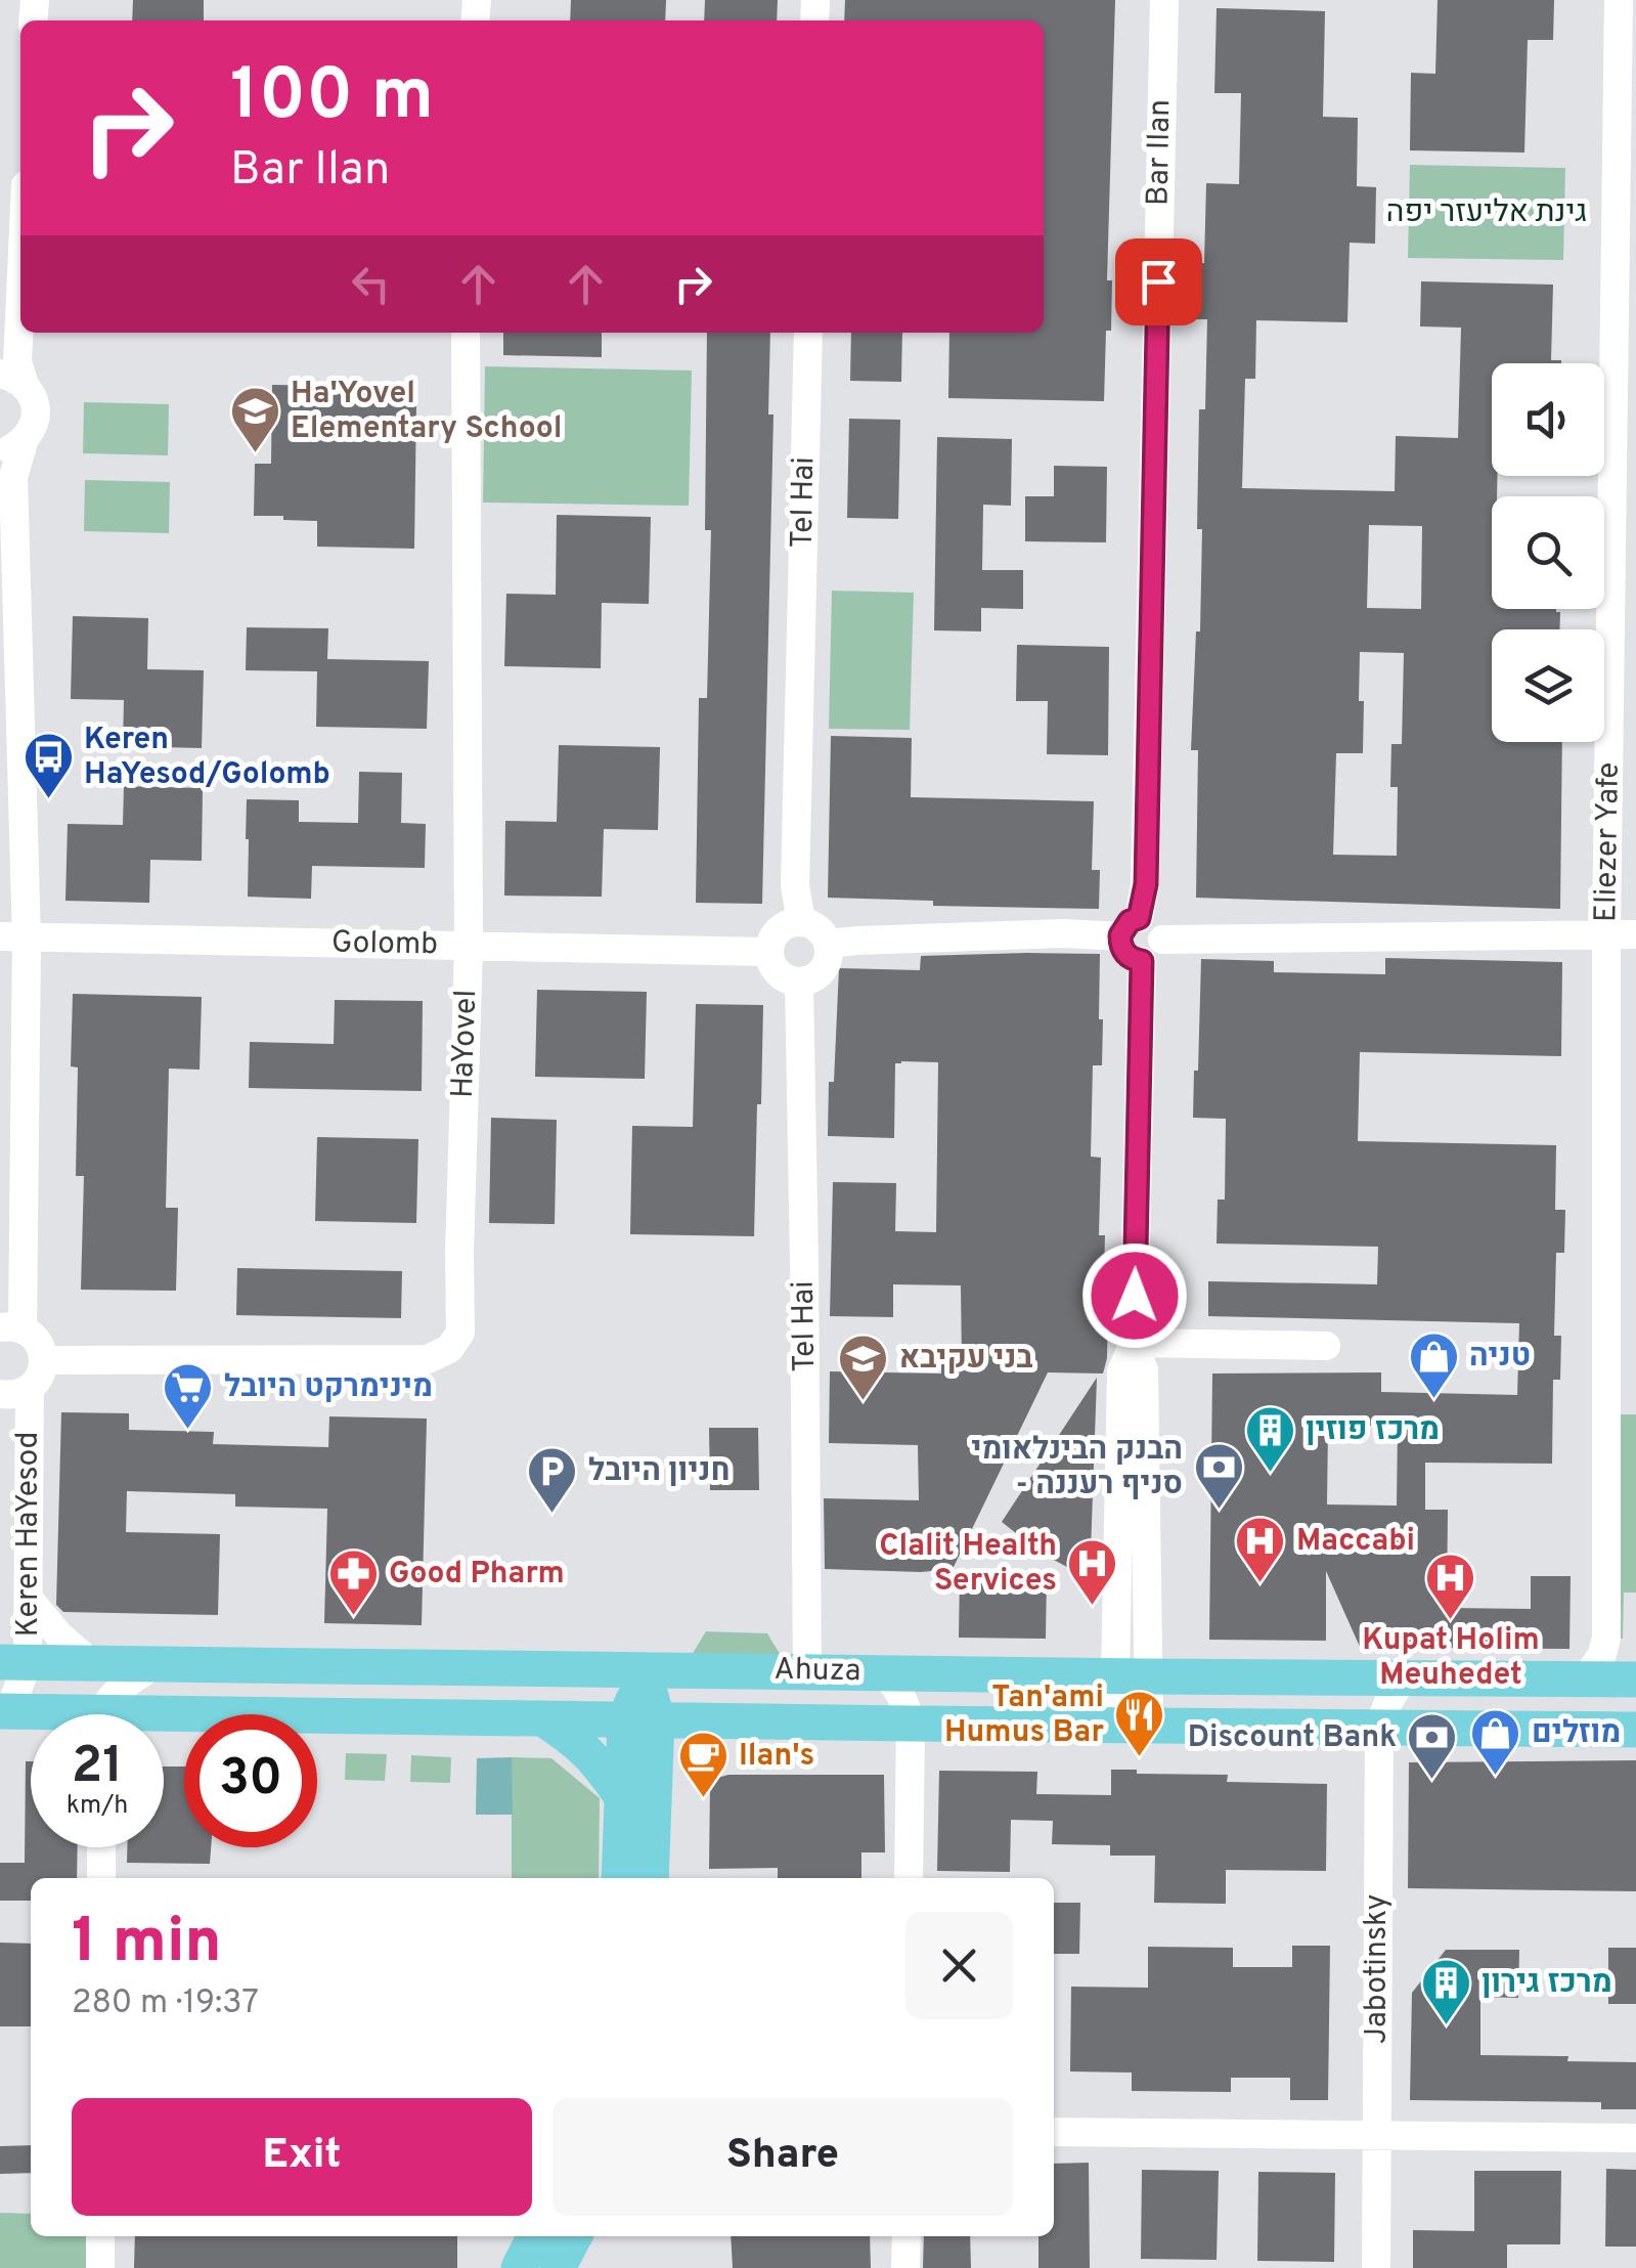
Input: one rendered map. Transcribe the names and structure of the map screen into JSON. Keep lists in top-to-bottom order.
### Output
{
  "streets": {
    "main road": ["Ahuza"],
    "street": [
      "Bar Ilan",
      "Tel Hai",
      "Eliezer Yafe",
      "Golomb",
      "HaYovel",
      "Keren HaYesod",
      "Jabotinsky"
    ]
  },
  "crossings": [
    ["Tel Hai", "Golomb"],
    ["Tel Hai", "Ahuza"],
    ["Eliezer Yafe", "Ahuza"],
    ["Golomb", "HaYovel"],
    ["Keren HaYesod", "Ahuza"],
    ["Ahuza", "Jabotinsky"]
  ],
  "parks": ["גינת אליעזר יפה"],
  "places": {
    "school or university": ["Ha'Yovel Elementary School", "בני עקיבא"],
    "bus stop": ["Keren HaYesod/Golomb"],
    "shop": ["טניה", "מוזלים"],
    "supermarket": ["מינימרקט היובל"],
    "building": ["מרכז פוזין", "מרכז גירון"],
    "bank": ["הבנק הבינלאומי - סניף רעננה", "Discount Bank"],
    "parking": ["חניון היובל"],
    "hospital": ["Maccabi", "Clalit Health Services", "Kupat Holim Meuhedet"],
    "pharmacy": ["Good Pharm"],
    "restaurant": ["Tan'ami Humus Bar"],
    "cafe": ["Ilan's"]
  },
  "page": {
    "turn": ["100 m", "Bar Ilan"],
    "speed": "21 km/h",
    "limit": "30",
    "heading": ["1 min", "280 m · 19:37"],
    "buttons": ["Exit", "Share"]
  }
}
